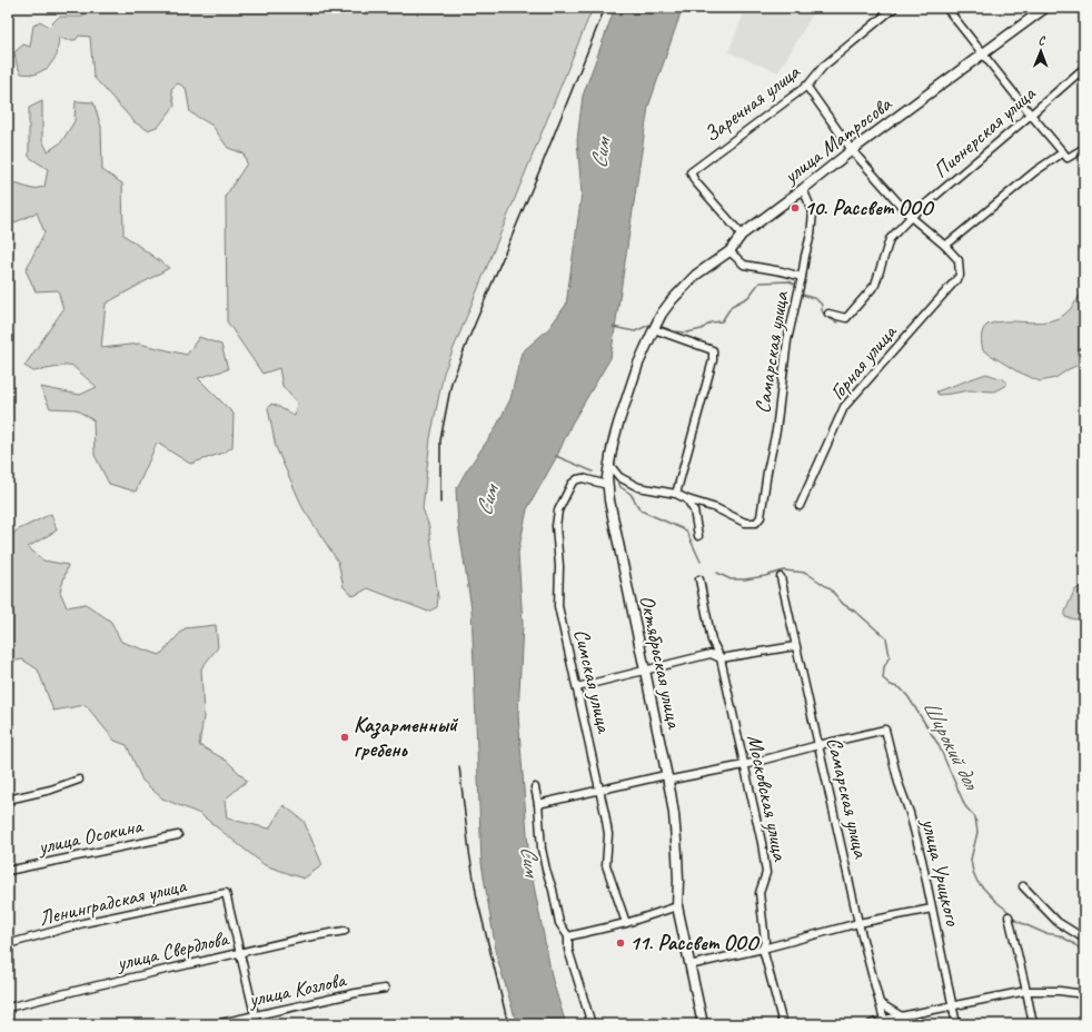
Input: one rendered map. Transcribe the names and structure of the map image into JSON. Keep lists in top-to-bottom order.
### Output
{
  "streets": {
    "main road": ["улица Матросова", "Октябрьская улица"],
    "street": [
      "Заречная улица",
      "Пионерская улица",
      "Самарская улица",
      "Горная улица",
      "Симская улица",
      "Московская улица",
      "улица Осокина",
      "улица Урицкого",
      "Ленинградская улица",
      "улица Свердлова",
      "улица Козлова"
    ]
  },
  "crossings": [
    ["Заречная улица", "улица Матросова"],
    ["улица Матросова", "Самарская улица"],
    ["улица Матросова", "Октябрьская улица"],
    ["Самарская улица", "улица Урицкого"],
    ["Октябрьская улица", "Симская улица"],
    ["Ленинградская улица", "улица Свердлова"]
  ],
  "water": ["Сим", "Широкий дол"],
  "places": ["10. Рассвет ООО", "Казарменный гребень", "11. Рассвет ООО"],
  "north": "top"
}
